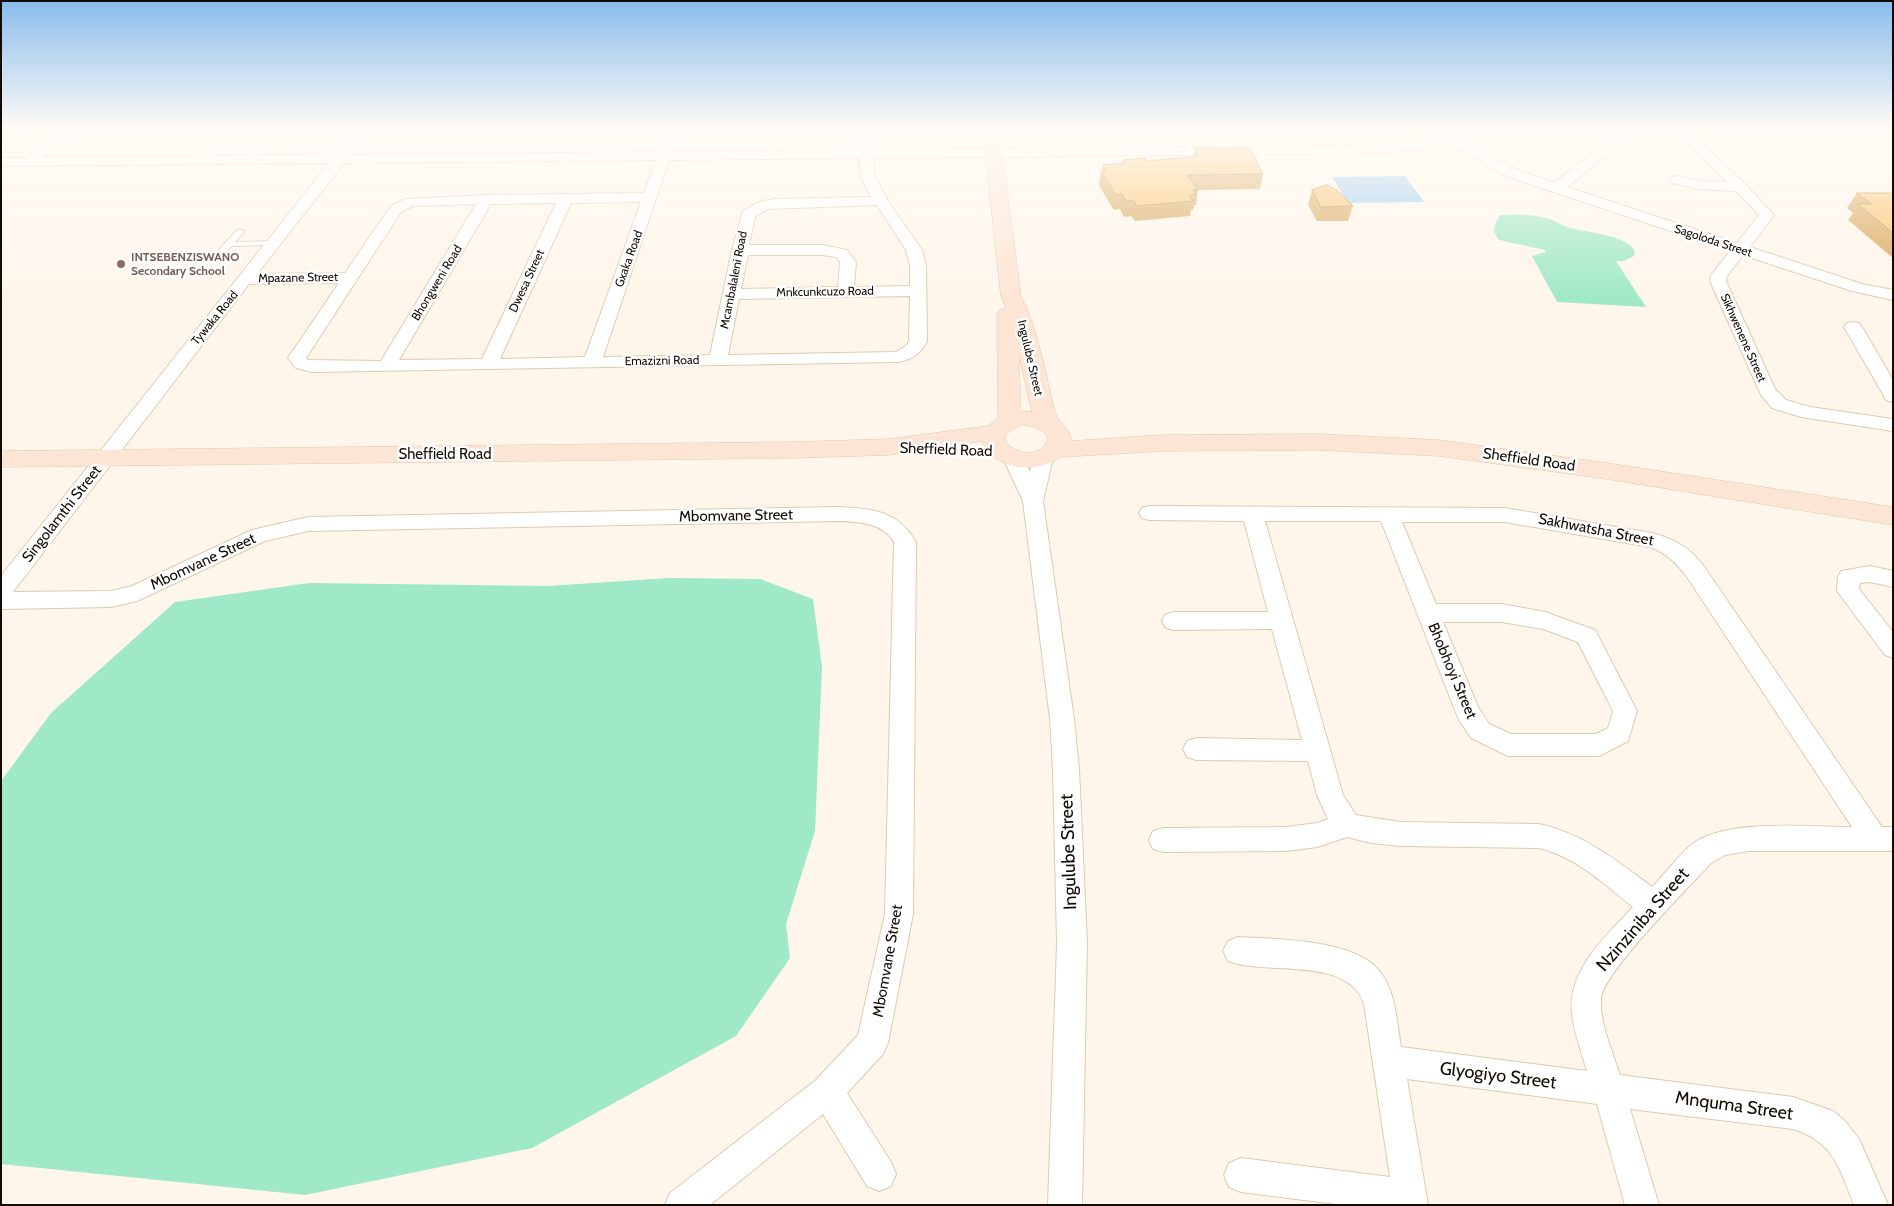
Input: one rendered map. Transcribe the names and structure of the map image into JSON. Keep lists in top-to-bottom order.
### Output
{
  "streets": {
    "street": [
      "Sagoloda Street",
      "Gxaka Road",
      "Mpazane Street",
      "Mcambalaleni Road",
      "Dwesa Street",
      "Bhongweni Road",
      "Mnkcunkcuzo Road",
      "Tywaka Road",
      "Sikhwenene Street",
      "Ingulube Street",
      "Emazizni Road",
      "Sheffield Road",
      "Singolamthi Street",
      "Mbomvane Street",
      "Sakhwatsha Street",
      "Bhobhoyi Street",
      "Nzinziniba Street",
      "Glyogiyo Street",
      "Mnquma Street"
    ]
  },
  "crossings": [
    ["Sagoloda Street", "Sikhwenene Street"],
    ["Gxaka Road", "Emazizni Road"],
    ["Mpazane Street", "Tywaka Road"],
    ["Mpazane Street", "Emazizni Road"],
    ["Mcambalaleni Road", "Mnkcunkcuzo Road"],
    ["Mcambalaleni Road", "Emazizni Road"],
    ["Dwesa Street", "Emazizni Road"],
    ["Bhongweni Road", "Emazizni Road"],
    ["Mnkcunkcuzo Road", "Emazizni Road"],
    ["Tywaka Road", "Sheffield Road"],
    ["Tywaka Road", "Singolamthi Street"],
    ["Ingulube Street", "Sheffield Road"],
    ["Sheffield Road", "Singolamthi Street"],
    ["Sakhwatsha Street", "Bhobhoyi Street"],
    ["Sakhwatsha Street", "Nzinziniba Street"],
    ["Nzinziniba Street", "Glyogiyo Street"],
    ["Nzinziniba Street", "Mnquma Street"],
    ["Glyogiyo Street", "Mnquma Street"]
  ],
  "places": ["INTSEBENZISWANO Secondary School"]
}
